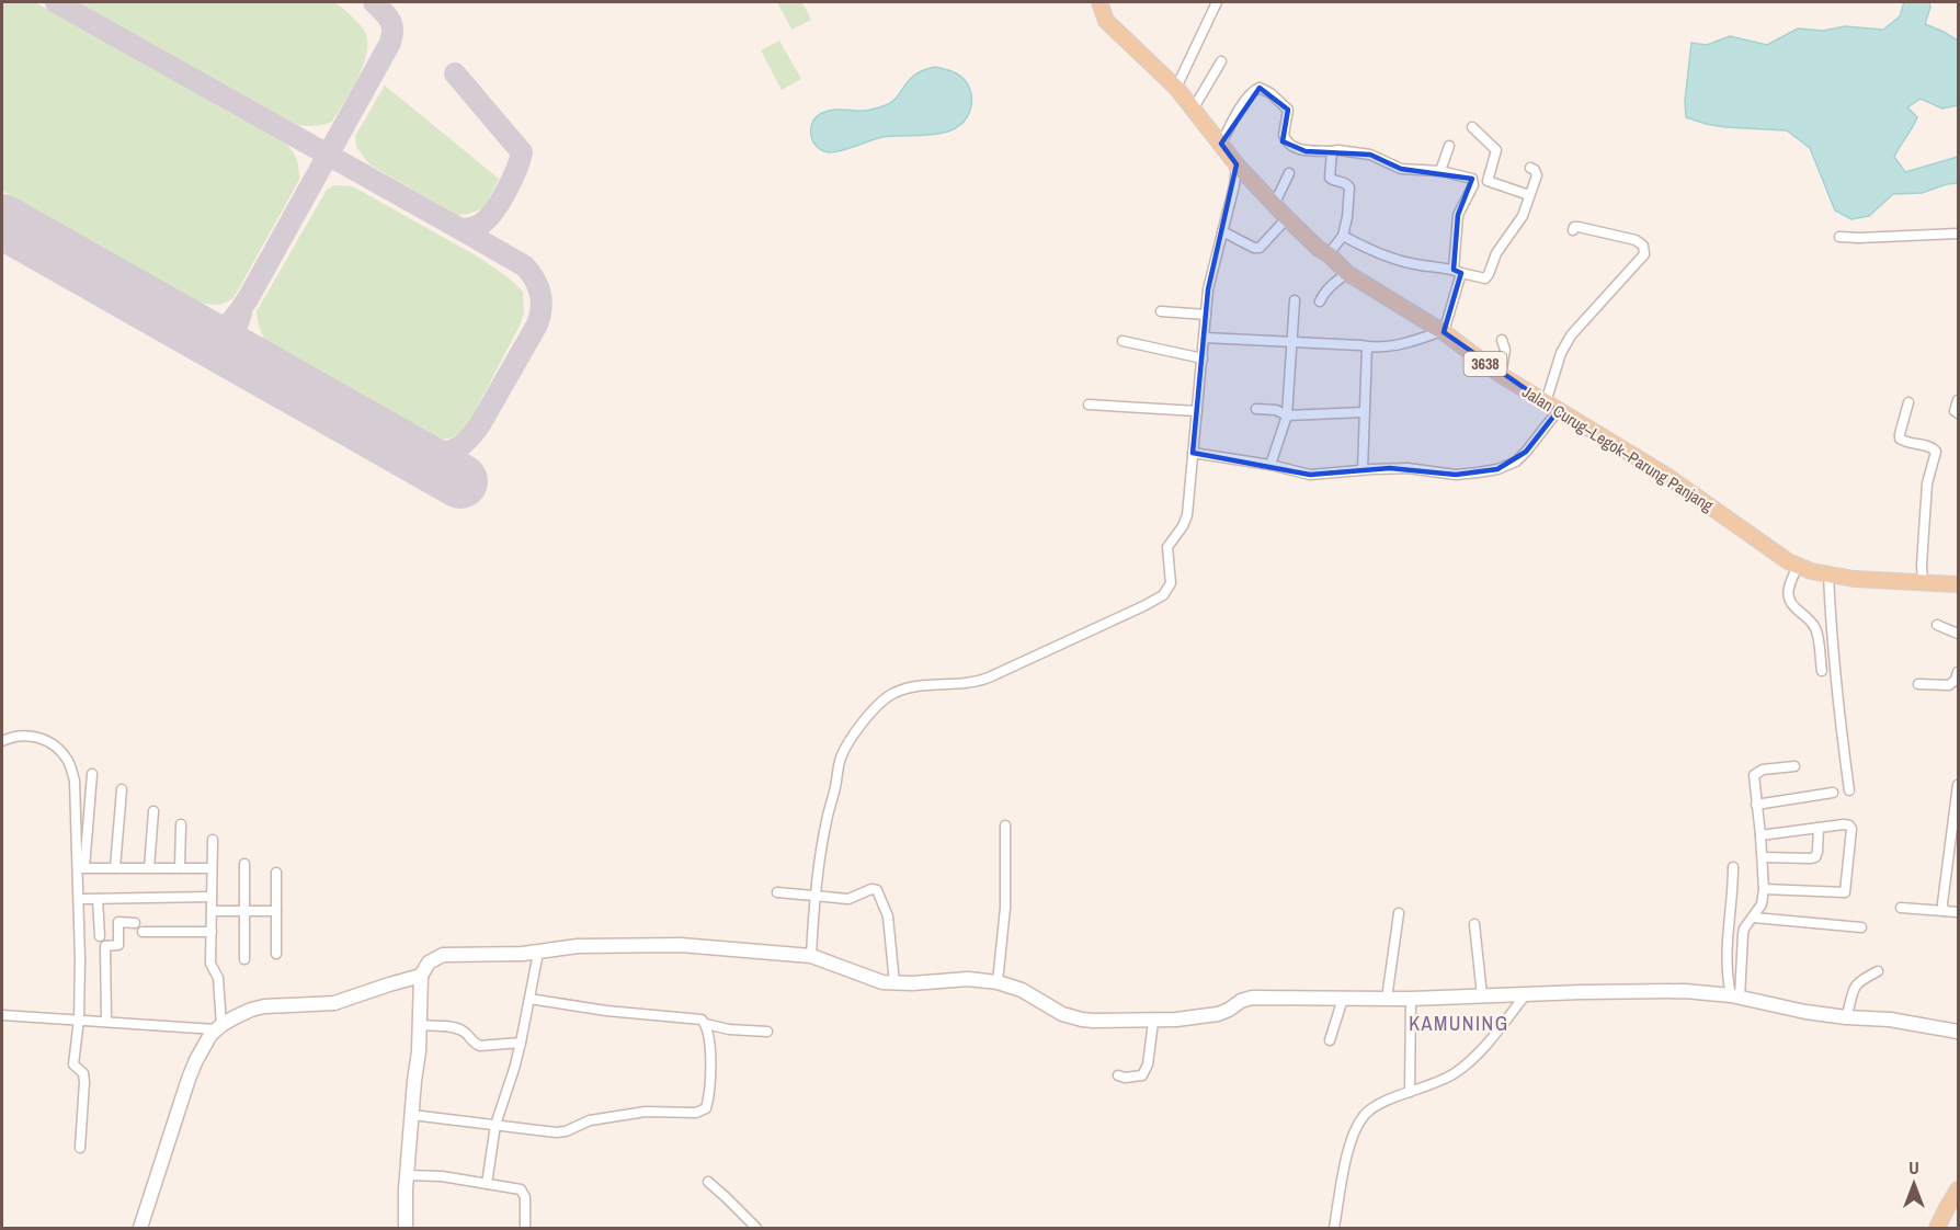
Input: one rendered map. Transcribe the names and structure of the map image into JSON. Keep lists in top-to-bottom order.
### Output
{
  "streets": {
    "main road": ["3638", "Jalan Curug–Legok–Parung Panjang"]
  },
  "districts": ["KAMUNING"],
  "north": "top"
}
